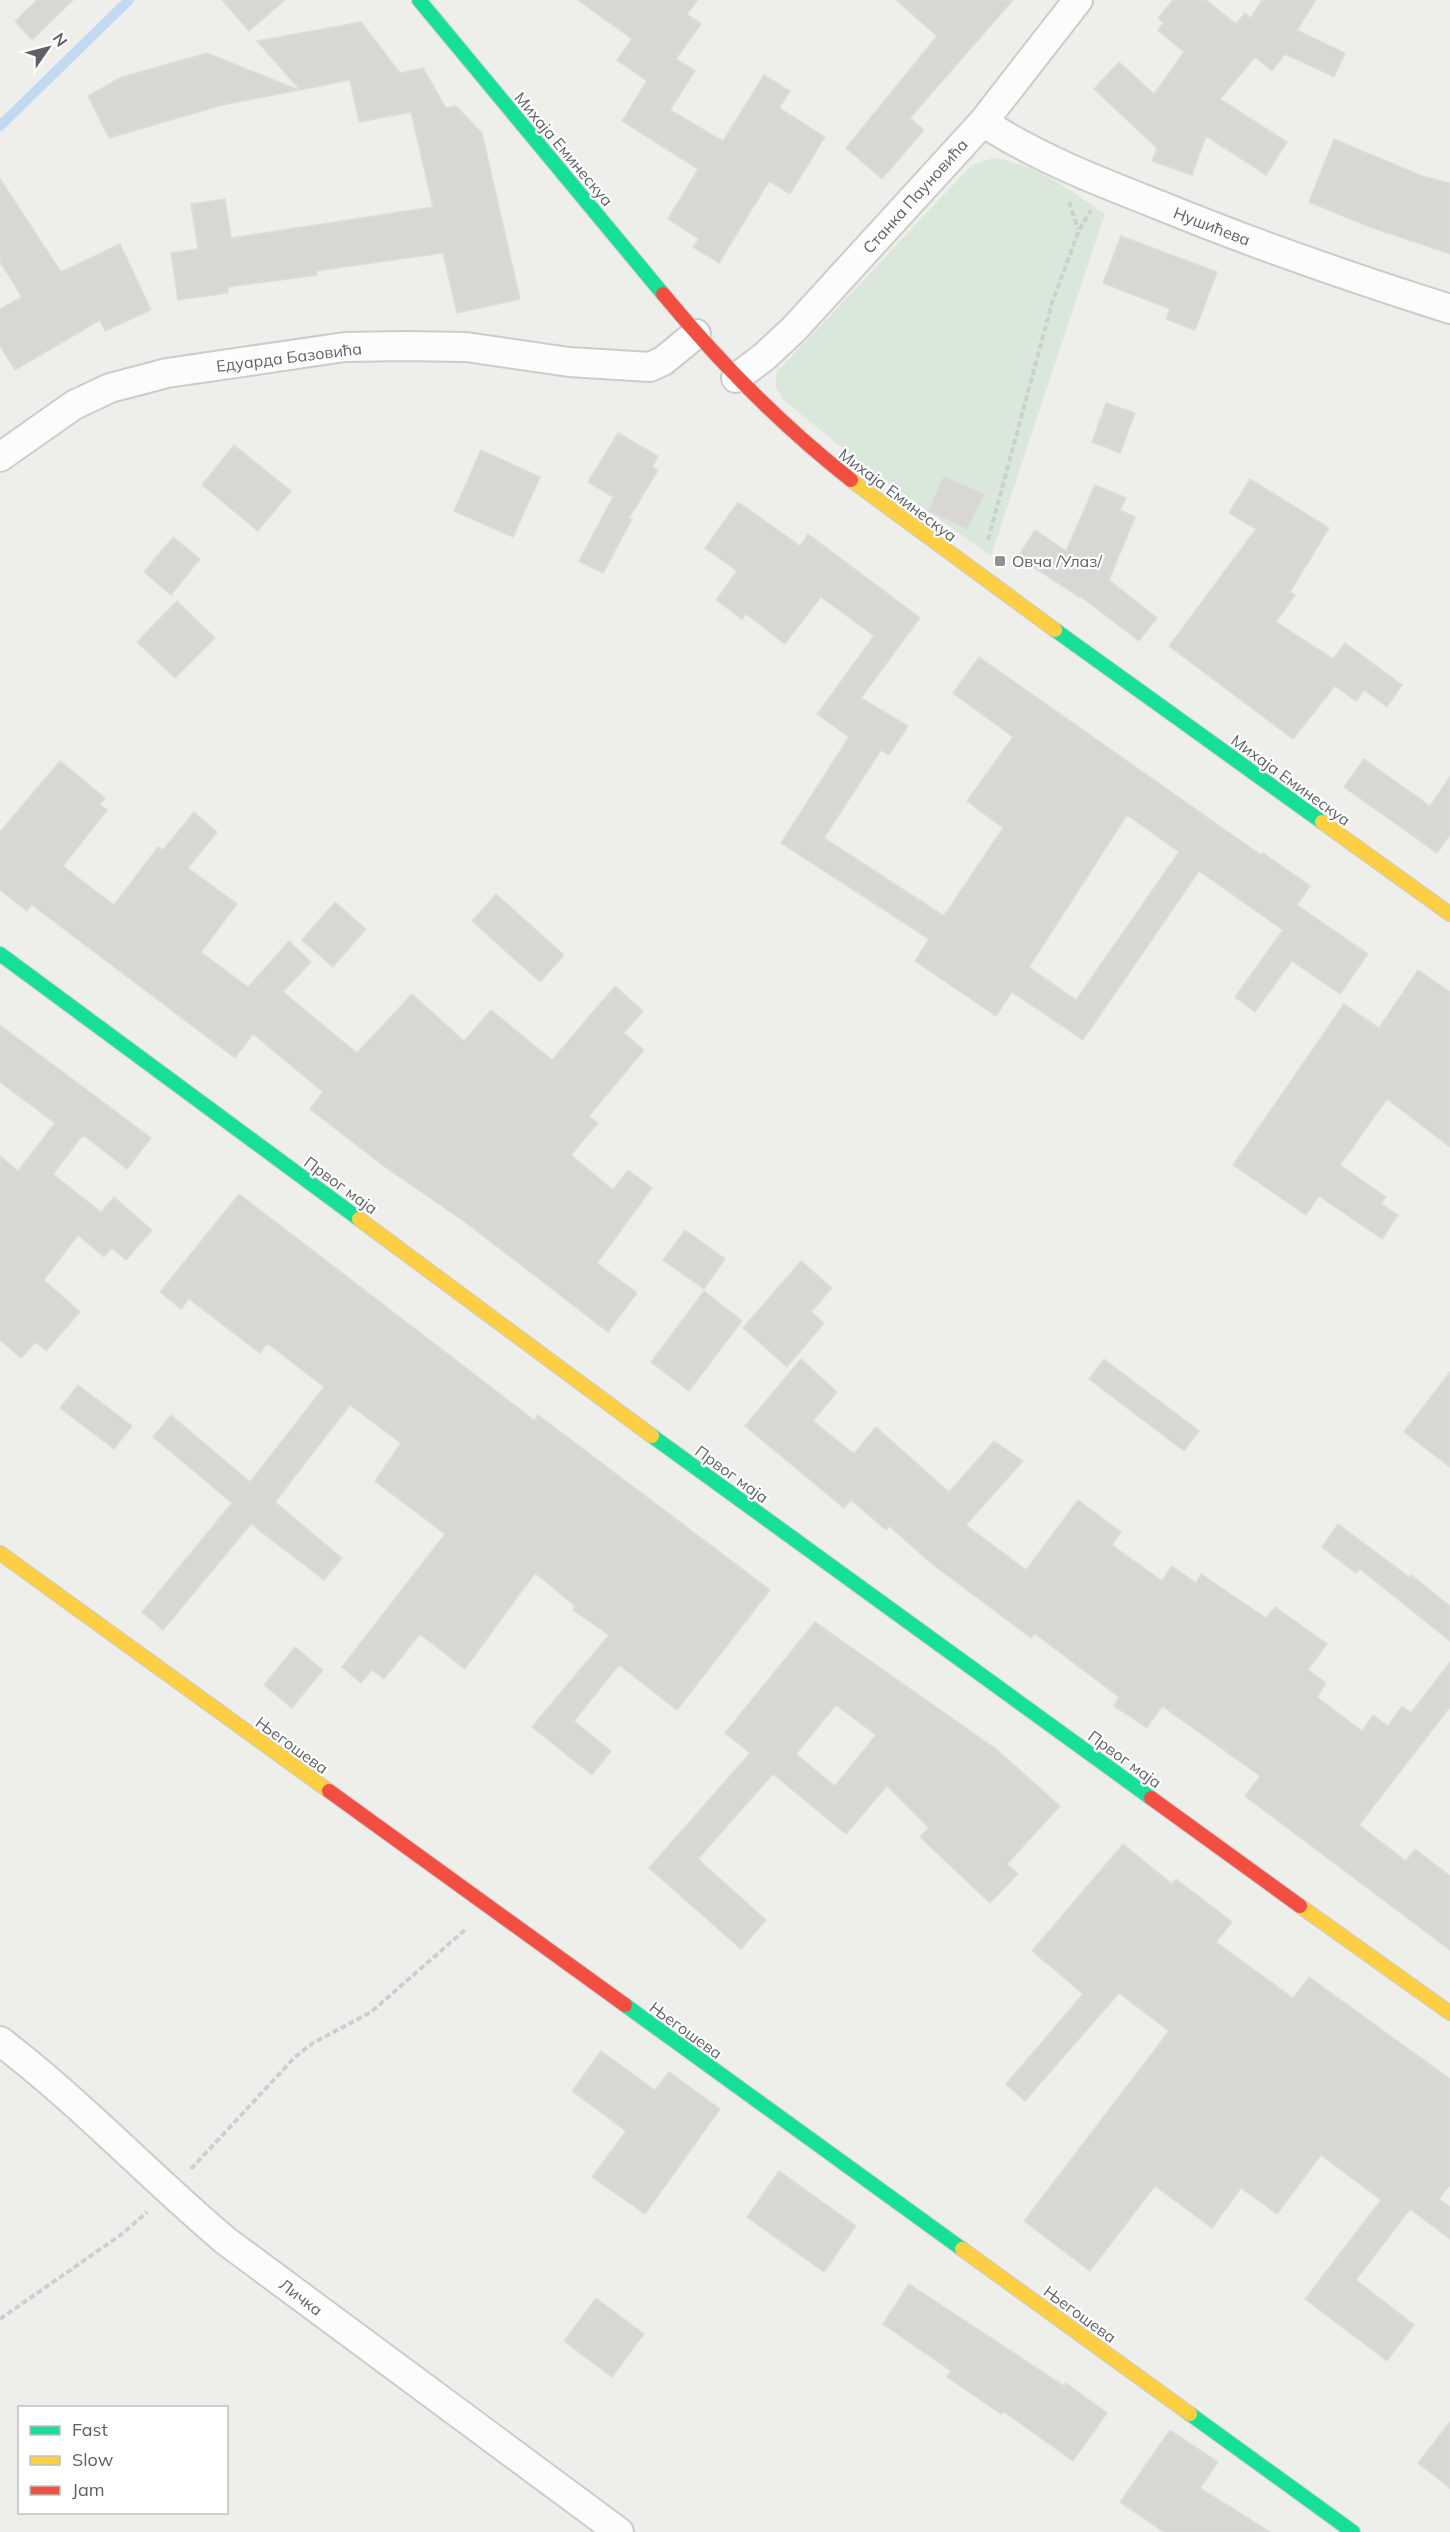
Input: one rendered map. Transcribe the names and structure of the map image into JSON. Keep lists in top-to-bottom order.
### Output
{
  "streets": {
    "street": [
      "Михаја Еминескуа",
      "Станка Пауновића",
      "Нушићева",
      "Едуарда Базовића",
      "Првог маја",
      "Његошева",
      "Личка"
    ]
  },
  "crossings": [
    ["Михаја Еминескуа", "Станка Пауновића"],
    ["Михаја Еминескуа", "Едуарда Базовића"],
    ["Станка Пауновића", "Нушићева"]
  ],
  "places": {
    "transit": ["Овча /Улаз/"]
  },
  "legend": ["Fast", "Slow", "Jam"],
  "north": "top right"
}
